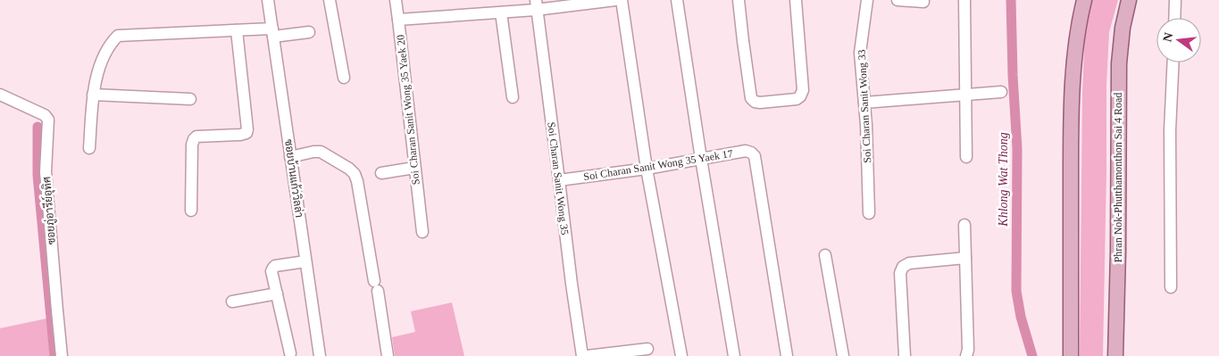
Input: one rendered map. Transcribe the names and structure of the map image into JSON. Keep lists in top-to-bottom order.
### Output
{
  "streets": {
    "main road": ["Phran Nok-Phutthamonthon Sai 4 Road"],
    "street": [
      "Soi Charan Sanit Wong 33",
      "Soi Charan Sanit Wong 35 Yaek 20",
      "Soi Charan Sanit Wong 35 Yaek 17",
      "ซอยบ้านแก้ววิลล่า",
      "Soi Charan Sanit Wong 35",
      "ซอยภู่อารีย์อุทิศ"
    ]
  },
  "crossings": [
    ["Soi Charan Sanit Wong 35 Yaek 20", "Soi Charan Sanit Wong 35"],
    ["Soi Charan Sanit Wong 35 Yaek 17", "Soi Charan Sanit Wong 35"]
  ],
  "water": ["Khlong Wat Thong"],
  "north": "left"
}
